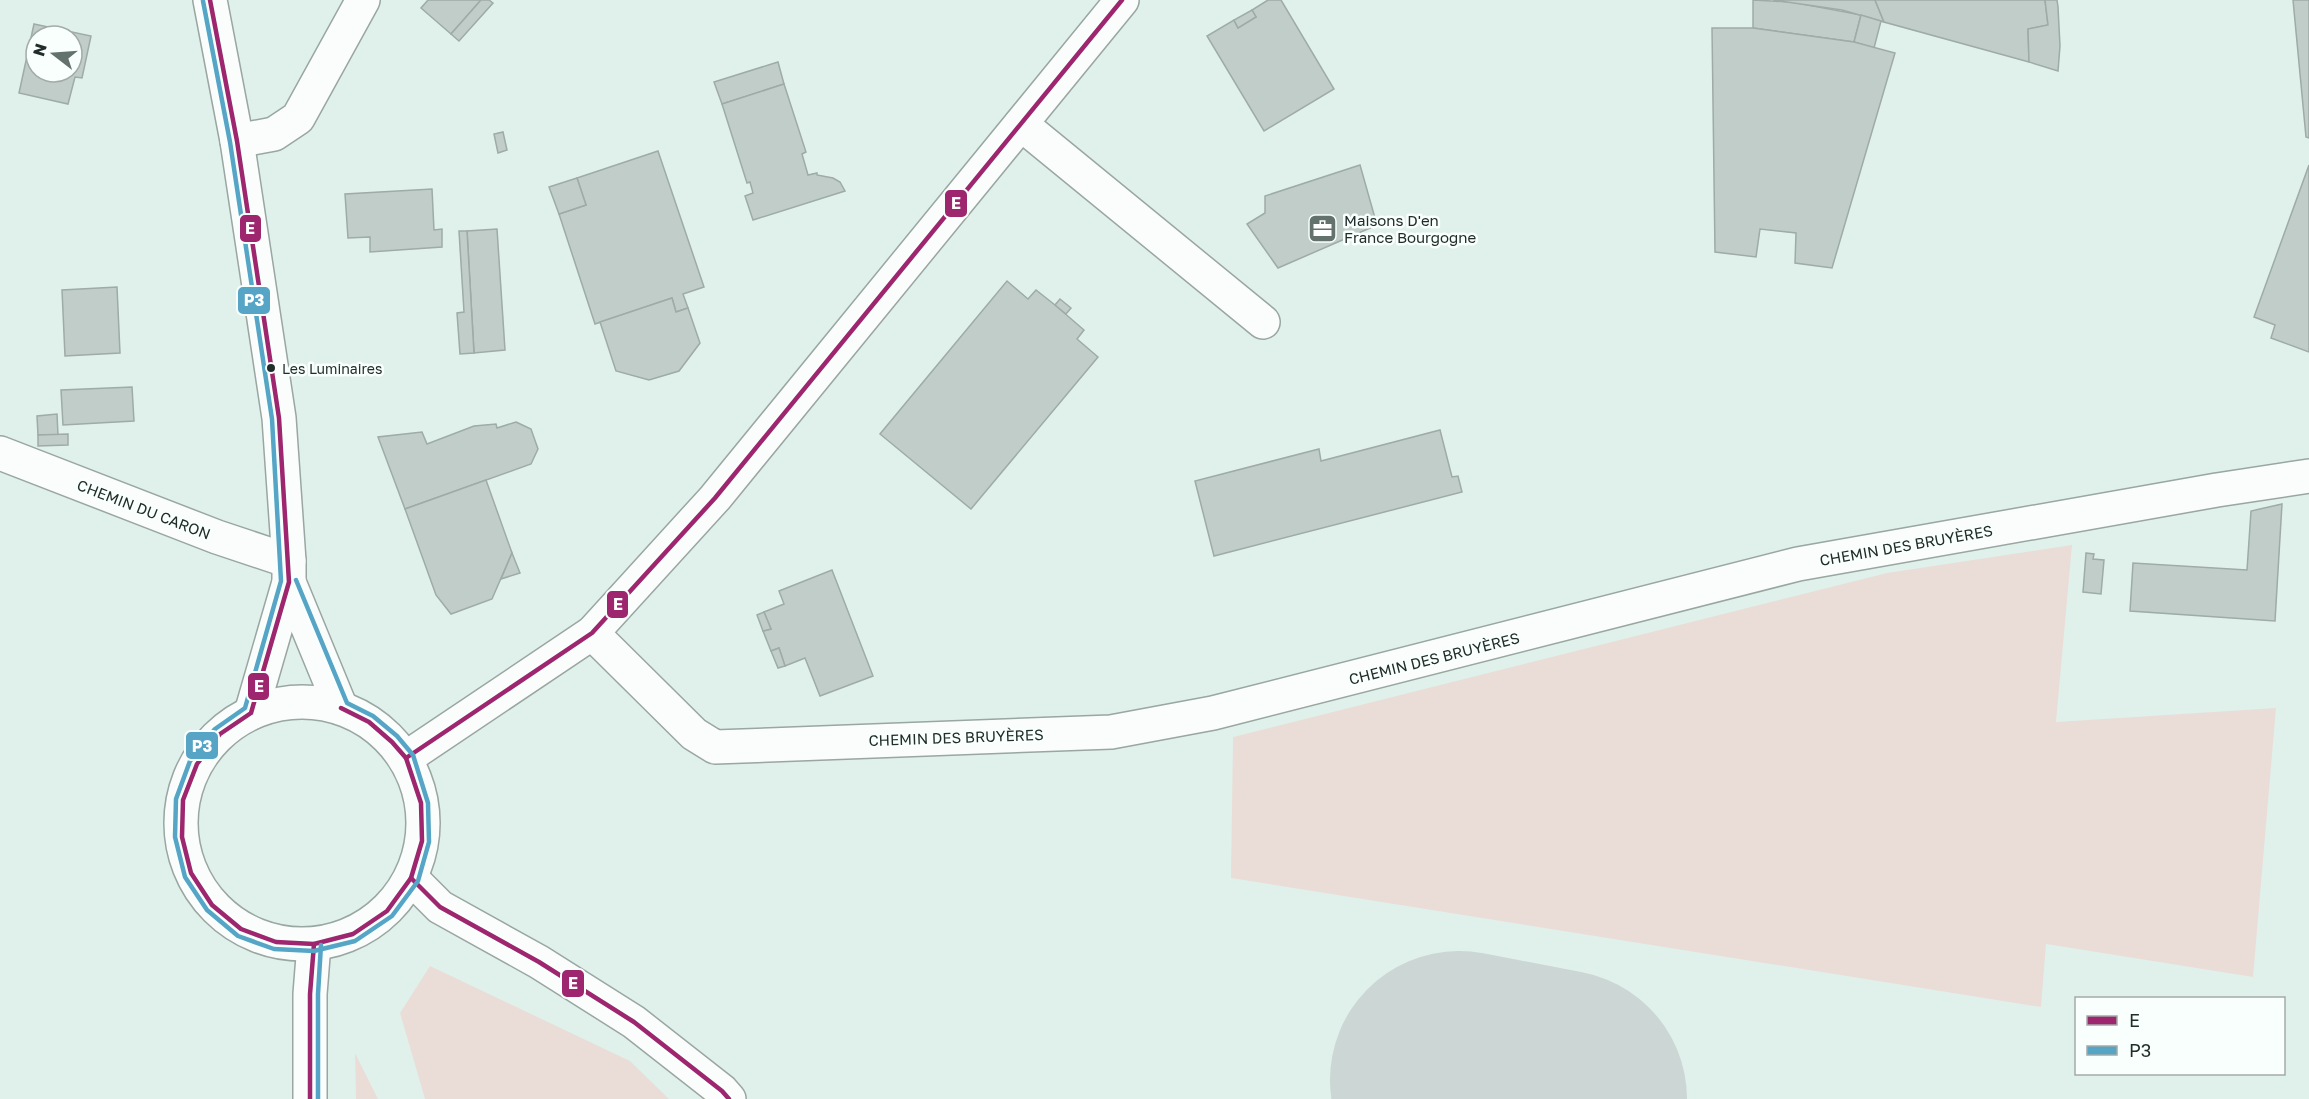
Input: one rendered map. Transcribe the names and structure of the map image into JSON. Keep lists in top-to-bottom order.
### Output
{
  "streets": {
    "street": ["CHEMIN DU CARON", "CHEMIN DES BRUYÈRES"]
  },
  "places": {
    "office": ["Maisons D'en France Bourgogne"],
    "other": ["Les Luminaires"]
  },
  "lines": ["transit line E", "transit line P3"],
  "legend": ["E", "P3"],
  "north": "left"
}
